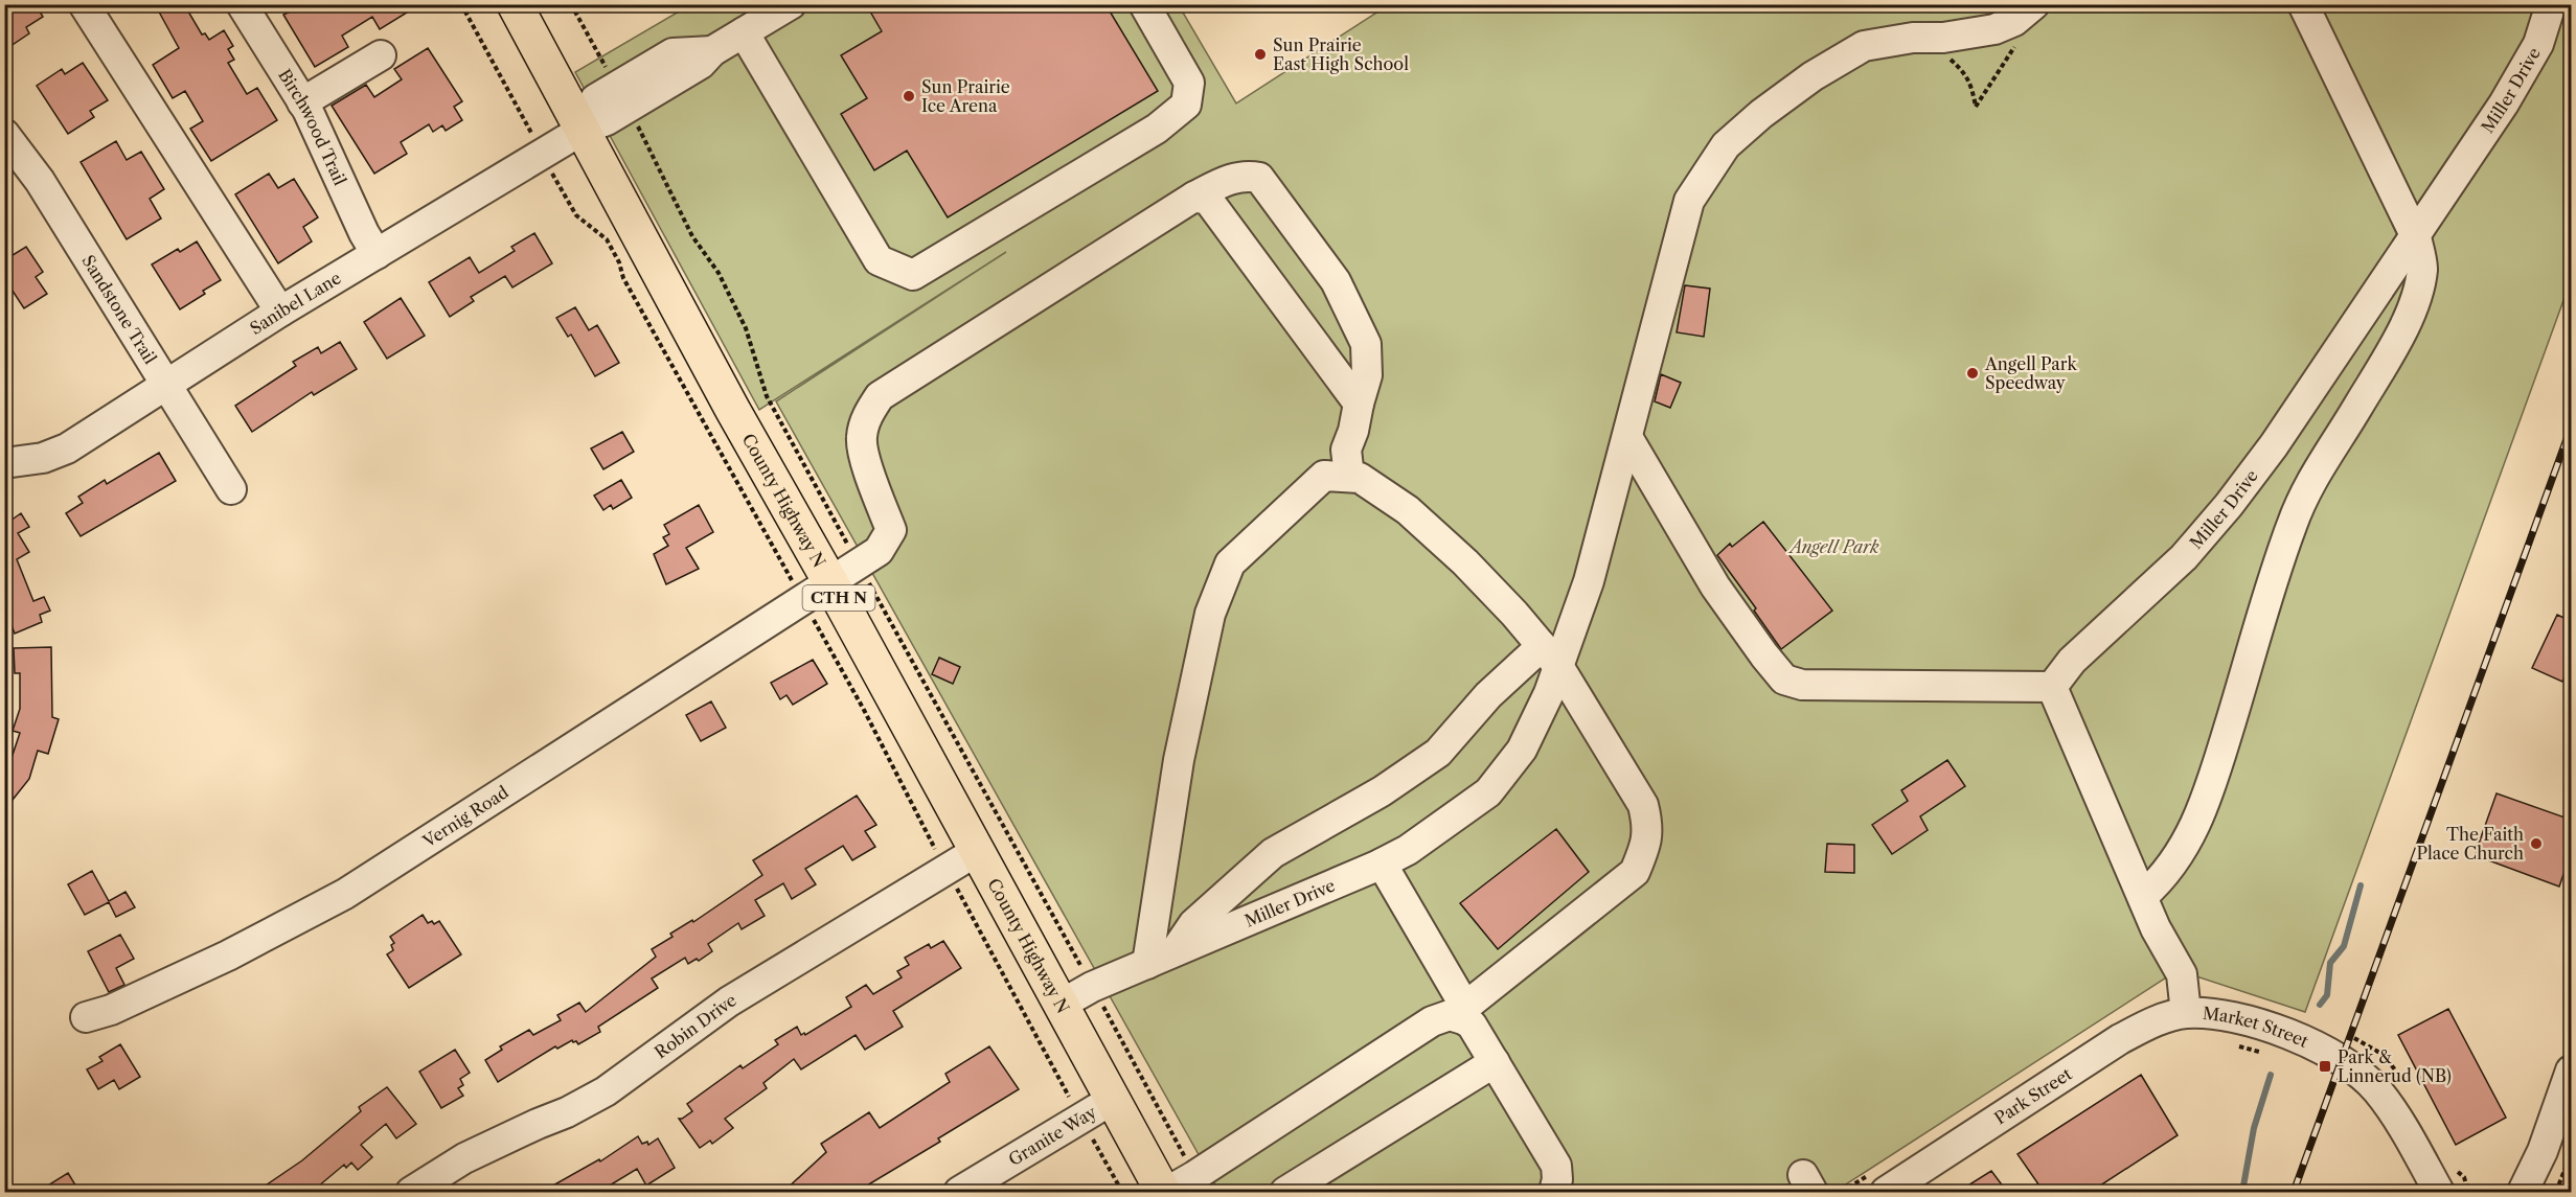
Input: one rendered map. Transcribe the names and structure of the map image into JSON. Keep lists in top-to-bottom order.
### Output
{
  "streets": {
    "main road": ["County Highway N", "CTH N"],
    "street": [
      "Miller Drive",
      "Birchwood Trail",
      "Sanibel Lane",
      "Sandstone Trail",
      "Vernig Road",
      "Robin Drive",
      "Market Street",
      "Park Street",
      "Granite Way"
    ]
  },
  "crossings": [
    ["Miller Drive", "County Highway N"],
    ["Birchwood Trail", "Sanibel Lane"],
    ["Sanibel Lane", "Sandstone Trail"],
    ["Sanibel Lane", "County Highway N"],
    ["County Highway N", "Vernig Road"],
    ["County Highway N", "Robin Drive"],
    ["County Highway N", "Granite Way"],
    ["Market Street", "Park Street"]
  ],
  "parks": ["Angell Park"],
  "places": {
    "other": [
      "Sun Prairie East High School",
      "Sun Prairie Ice Arena",
      "Angell Park Speedway",
      "The Faith Place Church"
    ],
    "transit": ["Park & Linnerud (NB)"]
  }
}
